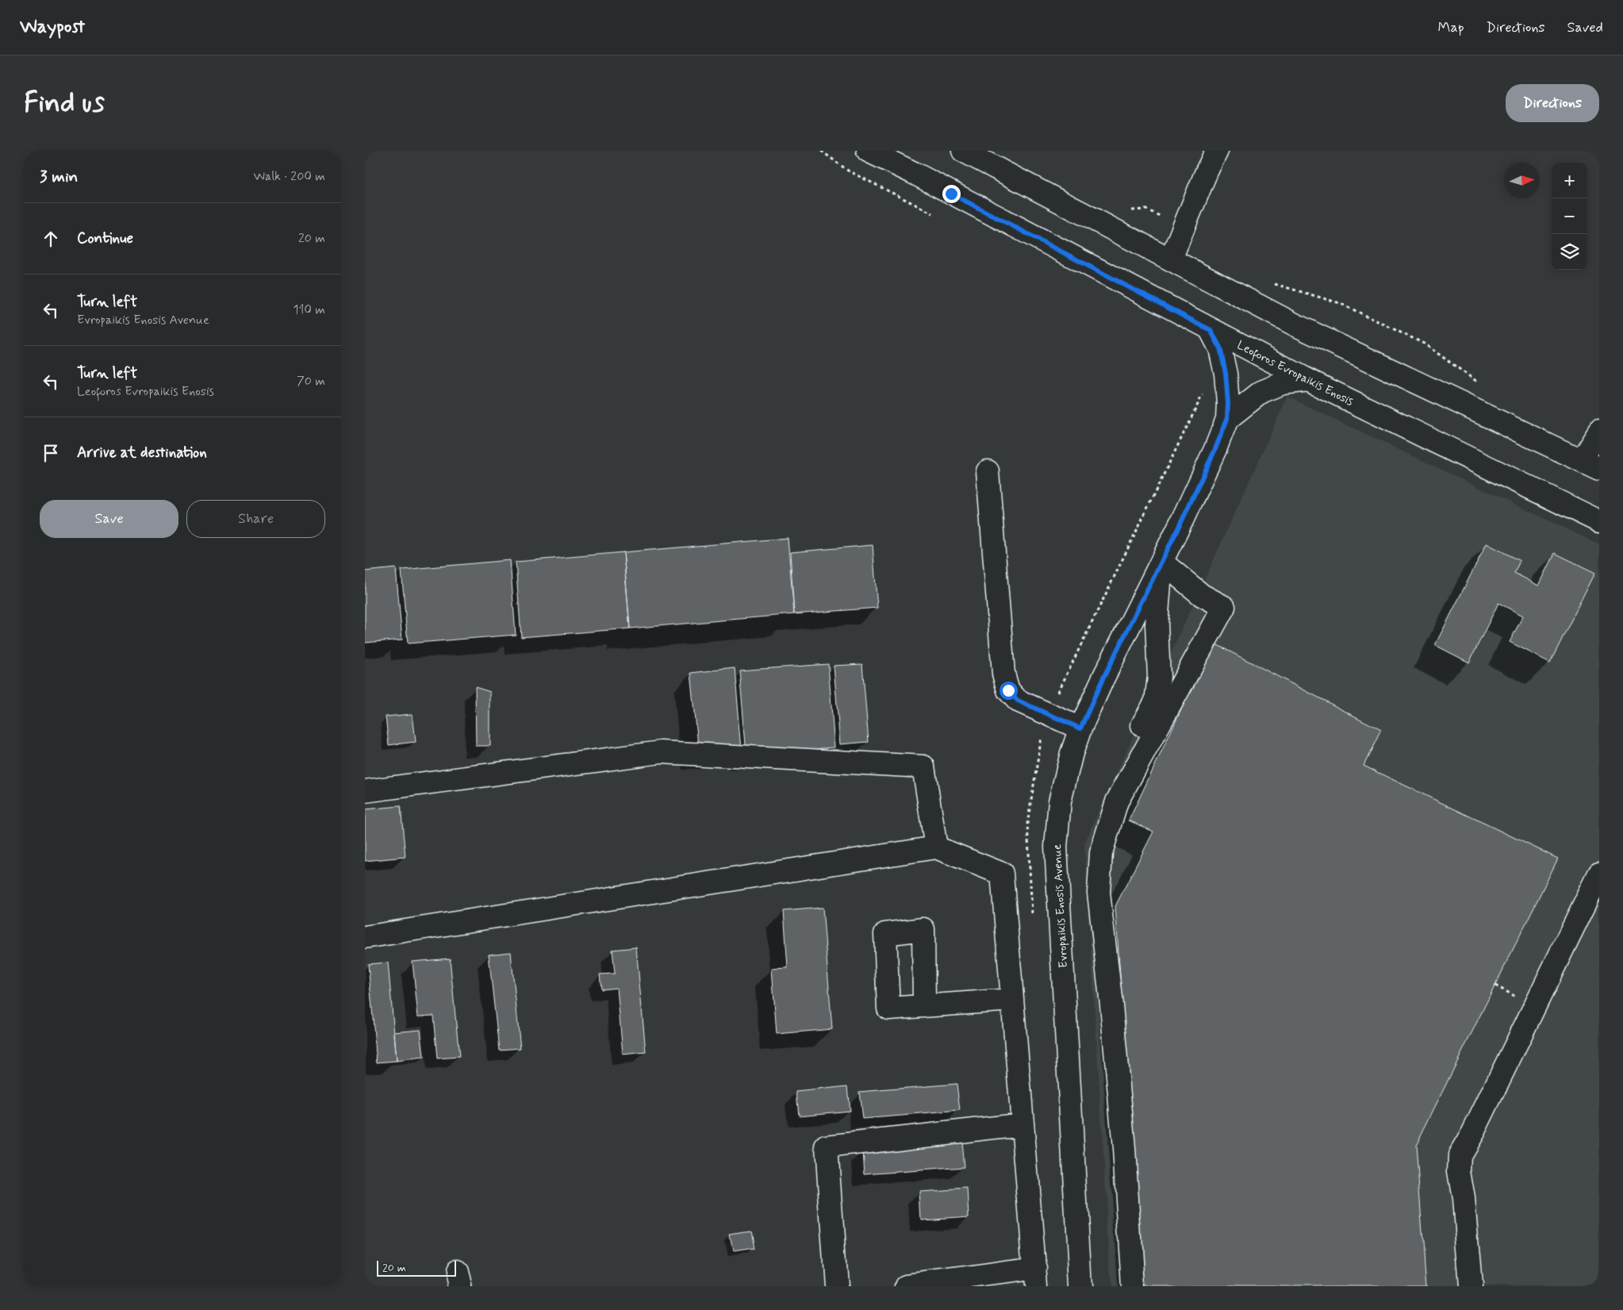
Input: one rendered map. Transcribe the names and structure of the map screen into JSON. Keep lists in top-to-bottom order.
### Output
{
  "streets": {
    "main road": ["Leoforos Evropaikis Enosis", "Evropaikis Enosis Avenue"]
  },
  "crossings": [
    ["Leoforos Evropaikis Enosis", "Evropaikis Enosis Avenue"]
  ],
  "scale_bar": "20 m",
  "north": "right",
  "page": {
    "header": "Waypost",
    "nav": ["Map", "Directions", "Saved"],
    "buttons": [
      "Directions",
      ["Save", "Share"]
    ],
    "title": "Find us",
    "heading": ["3 min", "Walk · 200 m"],
    "map_buttons": ["+", "−"],
    "list": [
      ["Continue", "20 m"],
      ["Turn left", "Evropaikis Enosis Avenue", "110 m"],
      ["Turn left", "Leoforos Evropaikis Enosis", "70 m"],
      "Arrive at destination"
    ],
    "scale": "20 m"
  }
}
